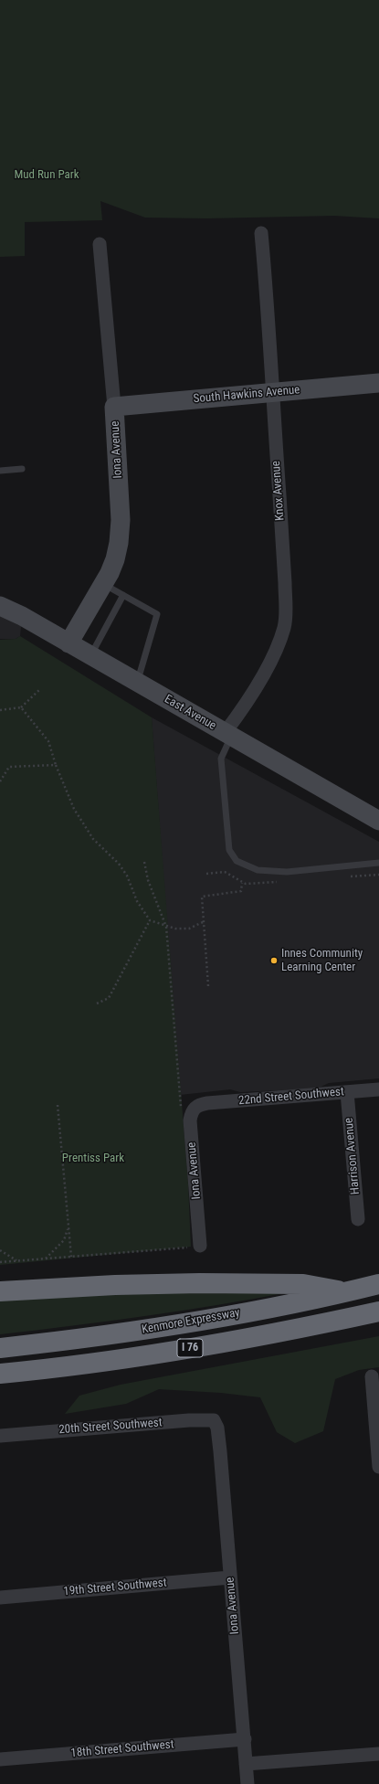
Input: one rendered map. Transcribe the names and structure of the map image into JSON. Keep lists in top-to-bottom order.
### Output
{
  "streets": {
    "highway": ["Kenmore Expressway", "I 76"],
    "street": [
      "South Hawkins Avenue",
      "Iona Avenue",
      "Knox Avenue",
      "East Avenue",
      "22nd Street Southwest",
      "Harrison Avenue",
      "20th Street Southwest",
      "19th Street Southwest",
      "18th Street Southwest"
    ]
  },
  "crossings": [
    ["South Hawkins Avenue", "Iona Avenue"],
    ["South Hawkins Avenue", "Knox Avenue"],
    ["Iona Avenue", "East Avenue"],
    ["Iona Avenue", "22nd Street Southwest"],
    ["Iona Avenue", "20th Street Southwest"],
    ["Iona Avenue", "19th Street Southwest"],
    ["Iona Avenue", "18th Street Southwest"],
    ["Knox Avenue", "East Avenue"],
    ["22nd Street Southwest", "Harrison Avenue"]
  ],
  "parks": ["Mud Run Park", "Prentiss Park"],
  "places": ["Innes Community Learning Center"]
}
